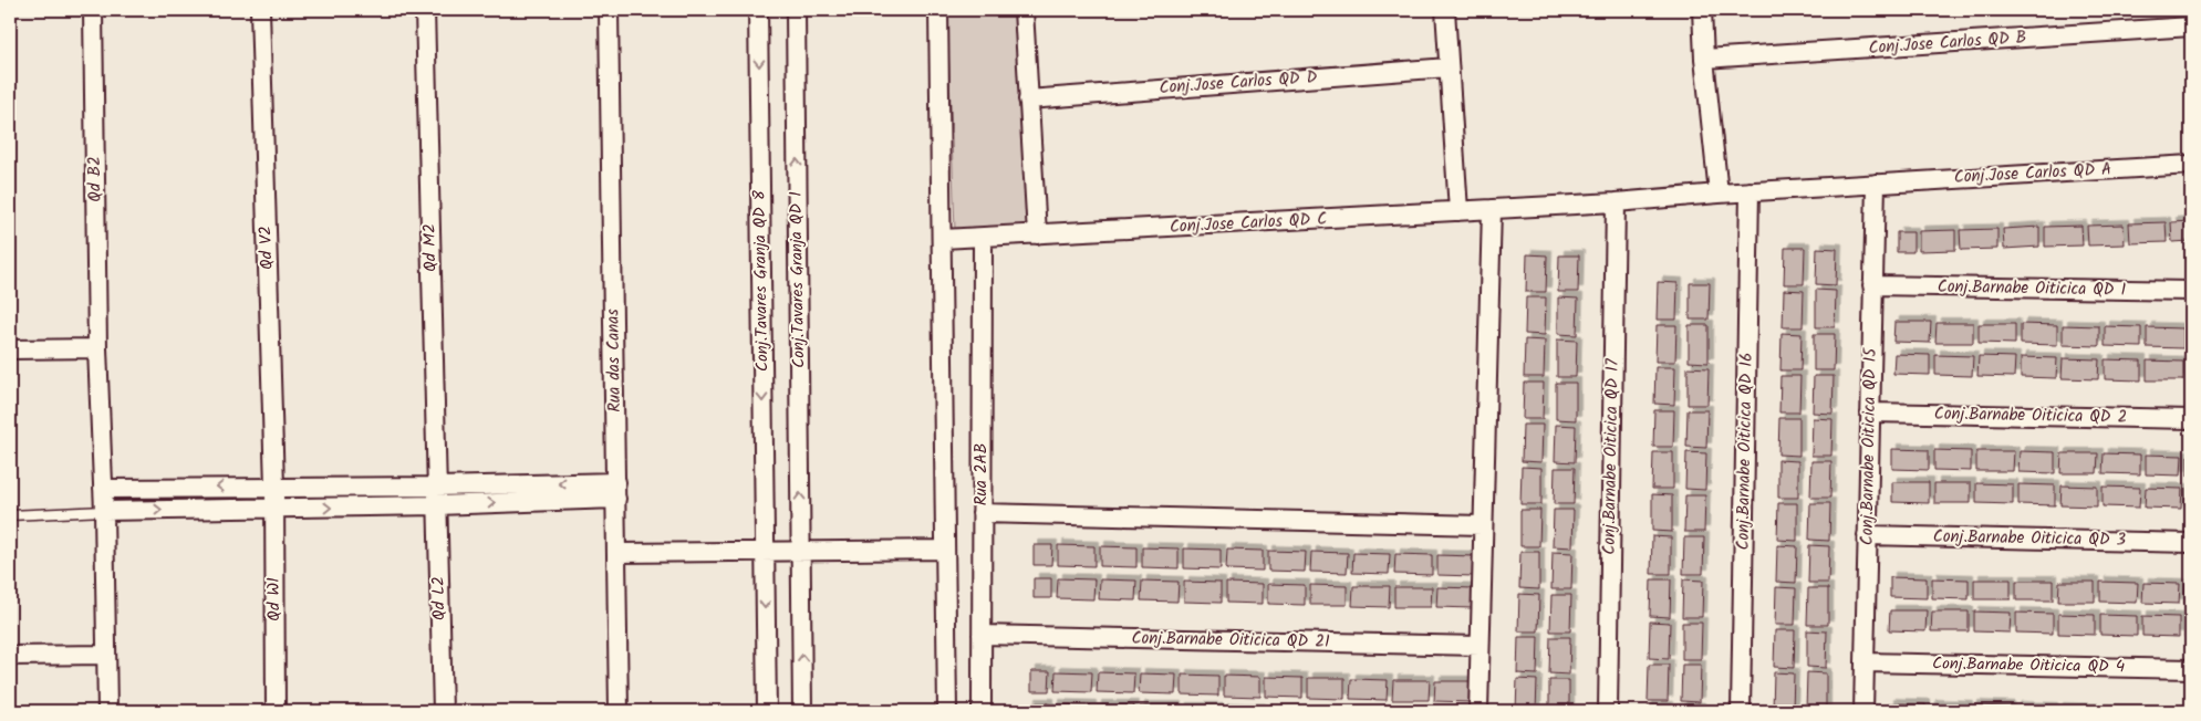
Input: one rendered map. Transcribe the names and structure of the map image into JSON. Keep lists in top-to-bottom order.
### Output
{
  "streets": {
    "street": [
      "Conj.Jose Carlos QD B",
      "Conj.Jose Carlos QD D",
      "Conj.Jose Carlos QD A",
      "Qd B2",
      "Conj.Jose Carlos QD C",
      "Qd V2",
      "Qd M2",
      "Conj.Tavares Granja QD 1",
      "Conj.Tavares Granja QD 8",
      "Conj.Barnabe Oiticica QD 1",
      "Rua das Canas",
      "Conj.Barnabe Oiticica QD 2",
      "Conj.Barnabe Oiticica QD 15",
      "Conj.Barnabe Oiticica QD 16",
      "Conj.Barnabe Oiticica QD 17",
      "Rua 2AB",
      "Conj.Barnabe Oiticica QD 3",
      "Qd L2",
      "Qd W1",
      "Conj.Barnabe Oiticica QD 21",
      "Conj.Barnabe Oiticica QD 4"
    ]
  },
  "crossings": [
    ["Conj.Jose Carlos QD A", "Conj.Jose Carlos QD C"],
    ["Conj.Jose Carlos QD A", "Conj.Barnabe Oiticica QD 15"],
    ["Conj.Jose Carlos QD A", "Conj.Barnabe Oiticica QD 16"],
    ["Conj.Jose Carlos QD C", "Conj.Barnabe Oiticica QD 17"],
    ["Conj.Jose Carlos QD C", "Rua 2AB"],
    ["Qd V2", "Qd W1"],
    ["Qd M2", "Qd L2"],
    ["Conj.Barnabe Oiticica QD 1", "Conj.Barnabe Oiticica QD 15"],
    ["Conj.Barnabe Oiticica QD 2", "Conj.Barnabe Oiticica QD 15"],
    ["Conj.Barnabe Oiticica QD 15", "Conj.Barnabe Oiticica QD 3"],
    ["Conj.Barnabe Oiticica QD 15", "Conj.Barnabe Oiticica QD 4"],
    ["Rua 2AB", "Conj.Barnabe Oiticica QD 21"]
  ],
  "one_way": ["Conj.Tavares Granja QD 8"]
}
